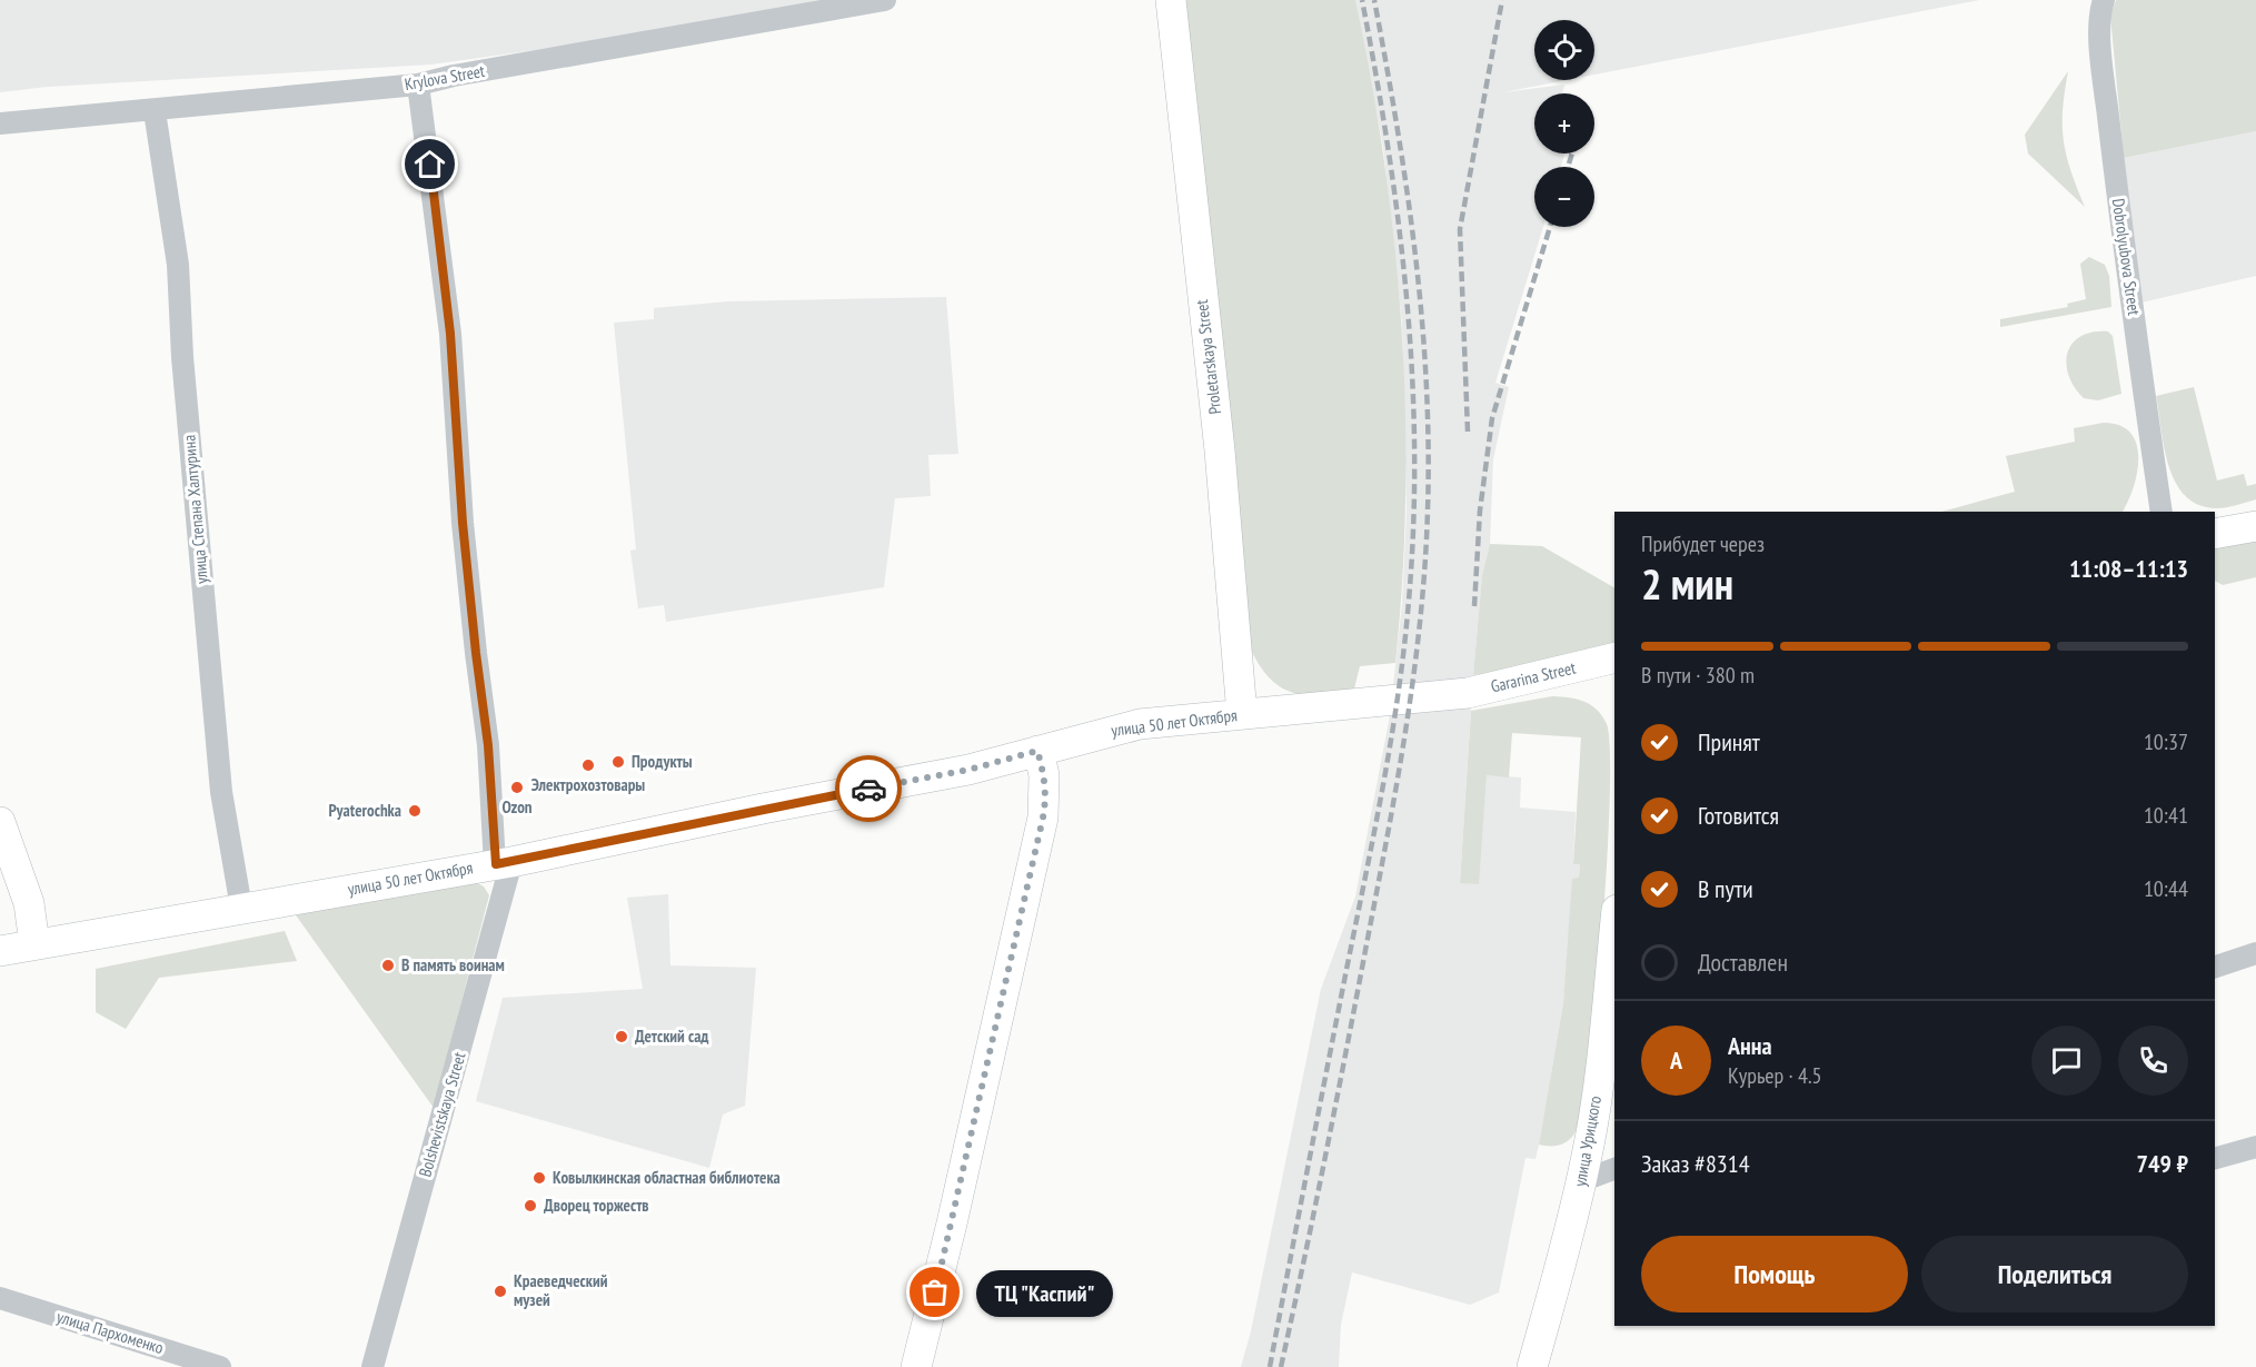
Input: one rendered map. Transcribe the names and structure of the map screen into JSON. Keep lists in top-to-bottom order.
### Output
{
  "streets": {
    "street": [
      "Krylova Street",
      "Dobrolyubova Street",
      "Proletarskaya Street",
      "улица Степана Халтурина",
      "Gararina Street",
      "улица 50 лет Октября",
      "Bolshevistskaya Street",
      "улица Урицкого",
      "улица Пархоменко"
    ]
  },
  "crossings": [
    ["Krylova Street", "улица Степана Халтурина"],
    ["Krylova Street", "Bolshevistskaya Street"],
    ["Proletarskaya Street", "улица 50 лет Октября"],
    ["улица Степана Халтурина", "улица 50 лет Октября"],
    ["Gararina Street", "улица 50 лет Октября"],
    ["улица 50 лет Октября", "Bolshevistskaya Street"]
  ],
  "places": [
    "Продукты",
    "Электрохозтовары",
    "Ozon",
    "Pyaterochka",
    "В память воинам",
    "Детский сад",
    "Ковылкинская областная библиотека",
    "Дворец торжеств",
    "Краеведческий музей",
    "ТЦ \"Каспий\""
  ],
  "page": {
    "map_buttons": ["+", "−"],
    "heading": ["2 мин", "Прибудет через", "11:08–11:13"],
    "panel": [
      "Анна",
      "Курьер · 4.5",
      "Заказ #8314",
      "749 ₽"
    ],
    "bar": "В пути · 380 m",
    "list": [
      ["Принят", "10:37"],
      ["Готовится", "10:41"],
      ["В пути", "10:44"],
      "Доставлен"
    ],
    "round": "А",
    "buttons": ["Помощь", "Поделиться"],
    "bubble": "ТЦ \"Каспий\""
  }
}
